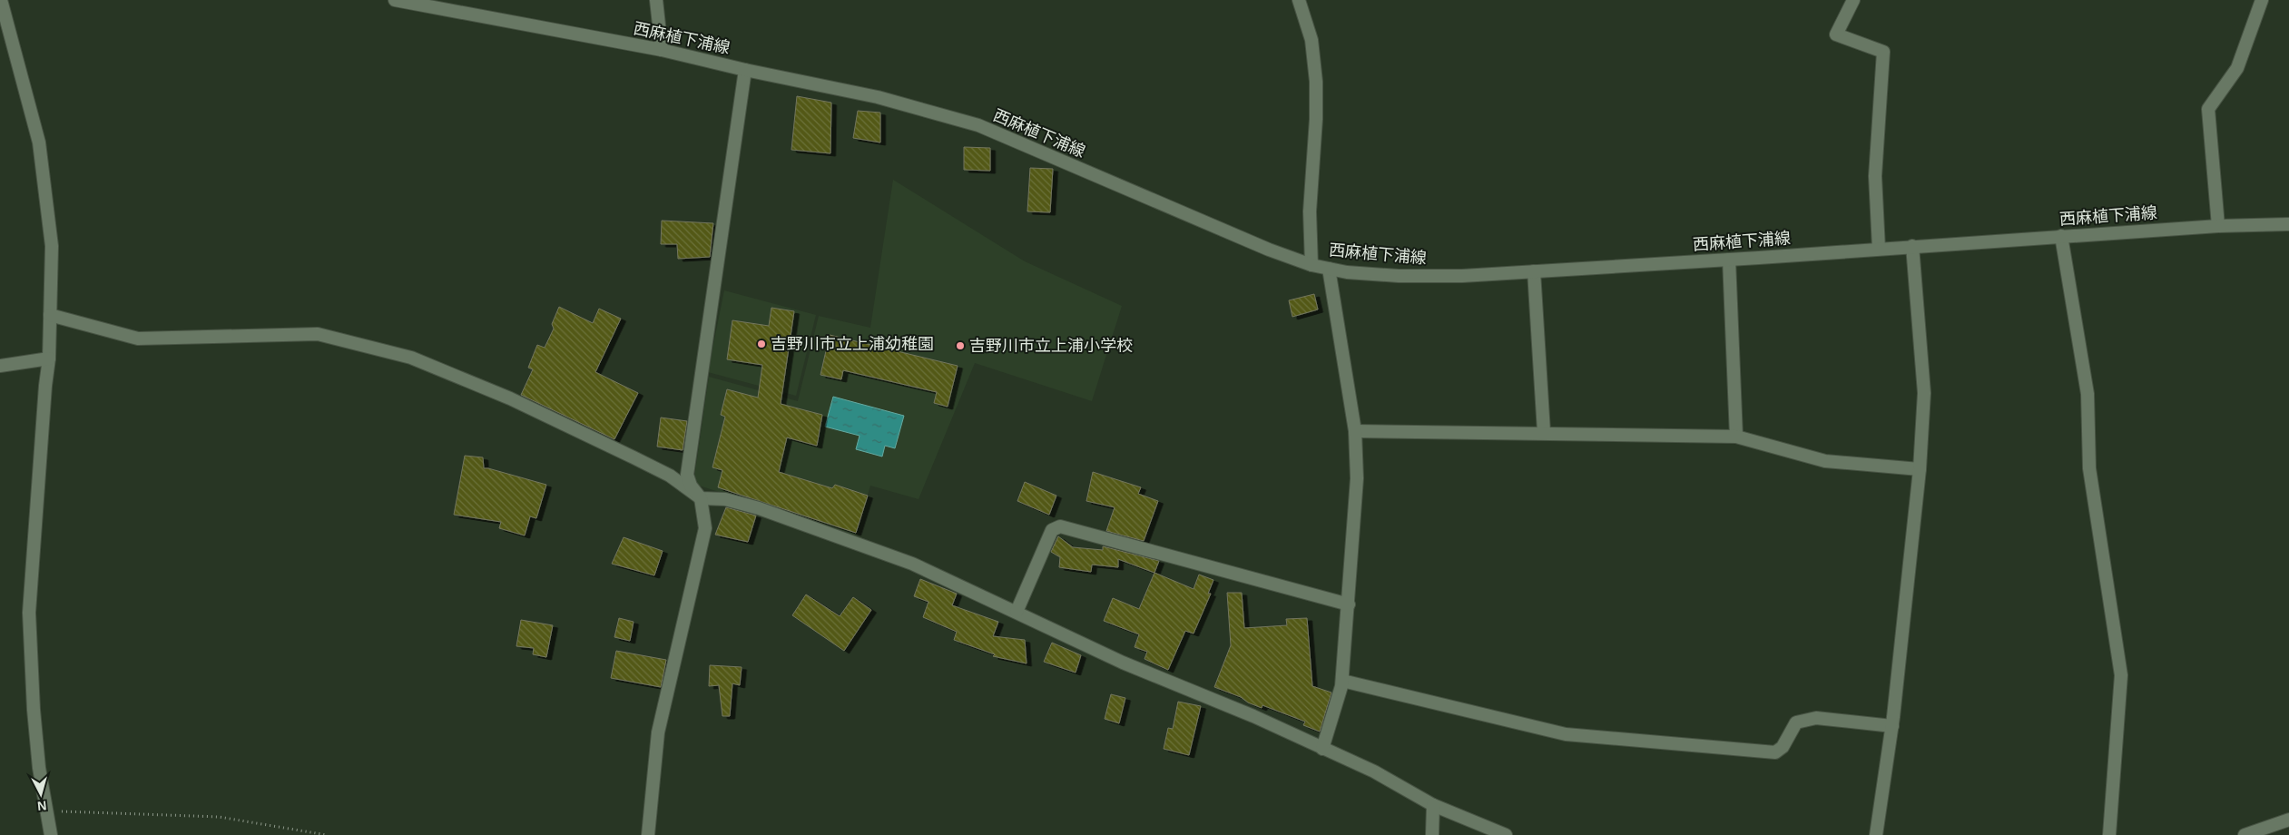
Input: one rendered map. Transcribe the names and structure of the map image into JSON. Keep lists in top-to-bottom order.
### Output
{
  "streets": {
    "street": ["西麻植下浦線"]
  },
  "places": ["吉野川市立上浦幼稚園", "吉野川市立上浦小学校"],
  "north": "bottom"
}
